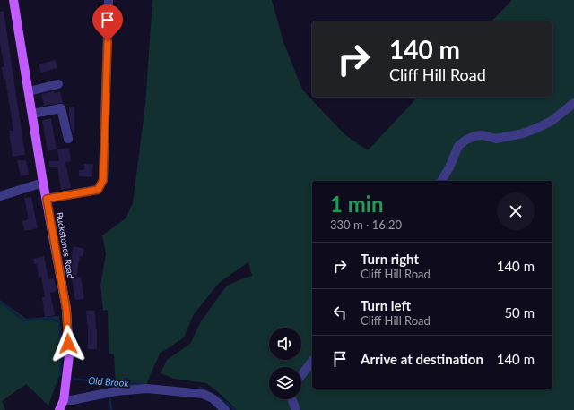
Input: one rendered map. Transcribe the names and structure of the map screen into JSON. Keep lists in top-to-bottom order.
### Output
{
  "streets": {
    "main road": ["Buckstones Road"]
  },
  "water": ["Old Brook"],
  "page": {
    "turn": ["140 m", "Cliff Hill Road"],
    "heading": ["1 min", "330 m · 16:20"],
    "list": [
      {
        "name": "Turn right",
        "note": "Cliff Hill Road",
        "value": "140 m"
      },
      {
        "name": "Turn left",
        "note": "Cliff Hill Road",
        "value": "50 m"
      },
      {
        "name": "Arrive at destination",
        "value": "140 m"
      }
    ]
  }
}
